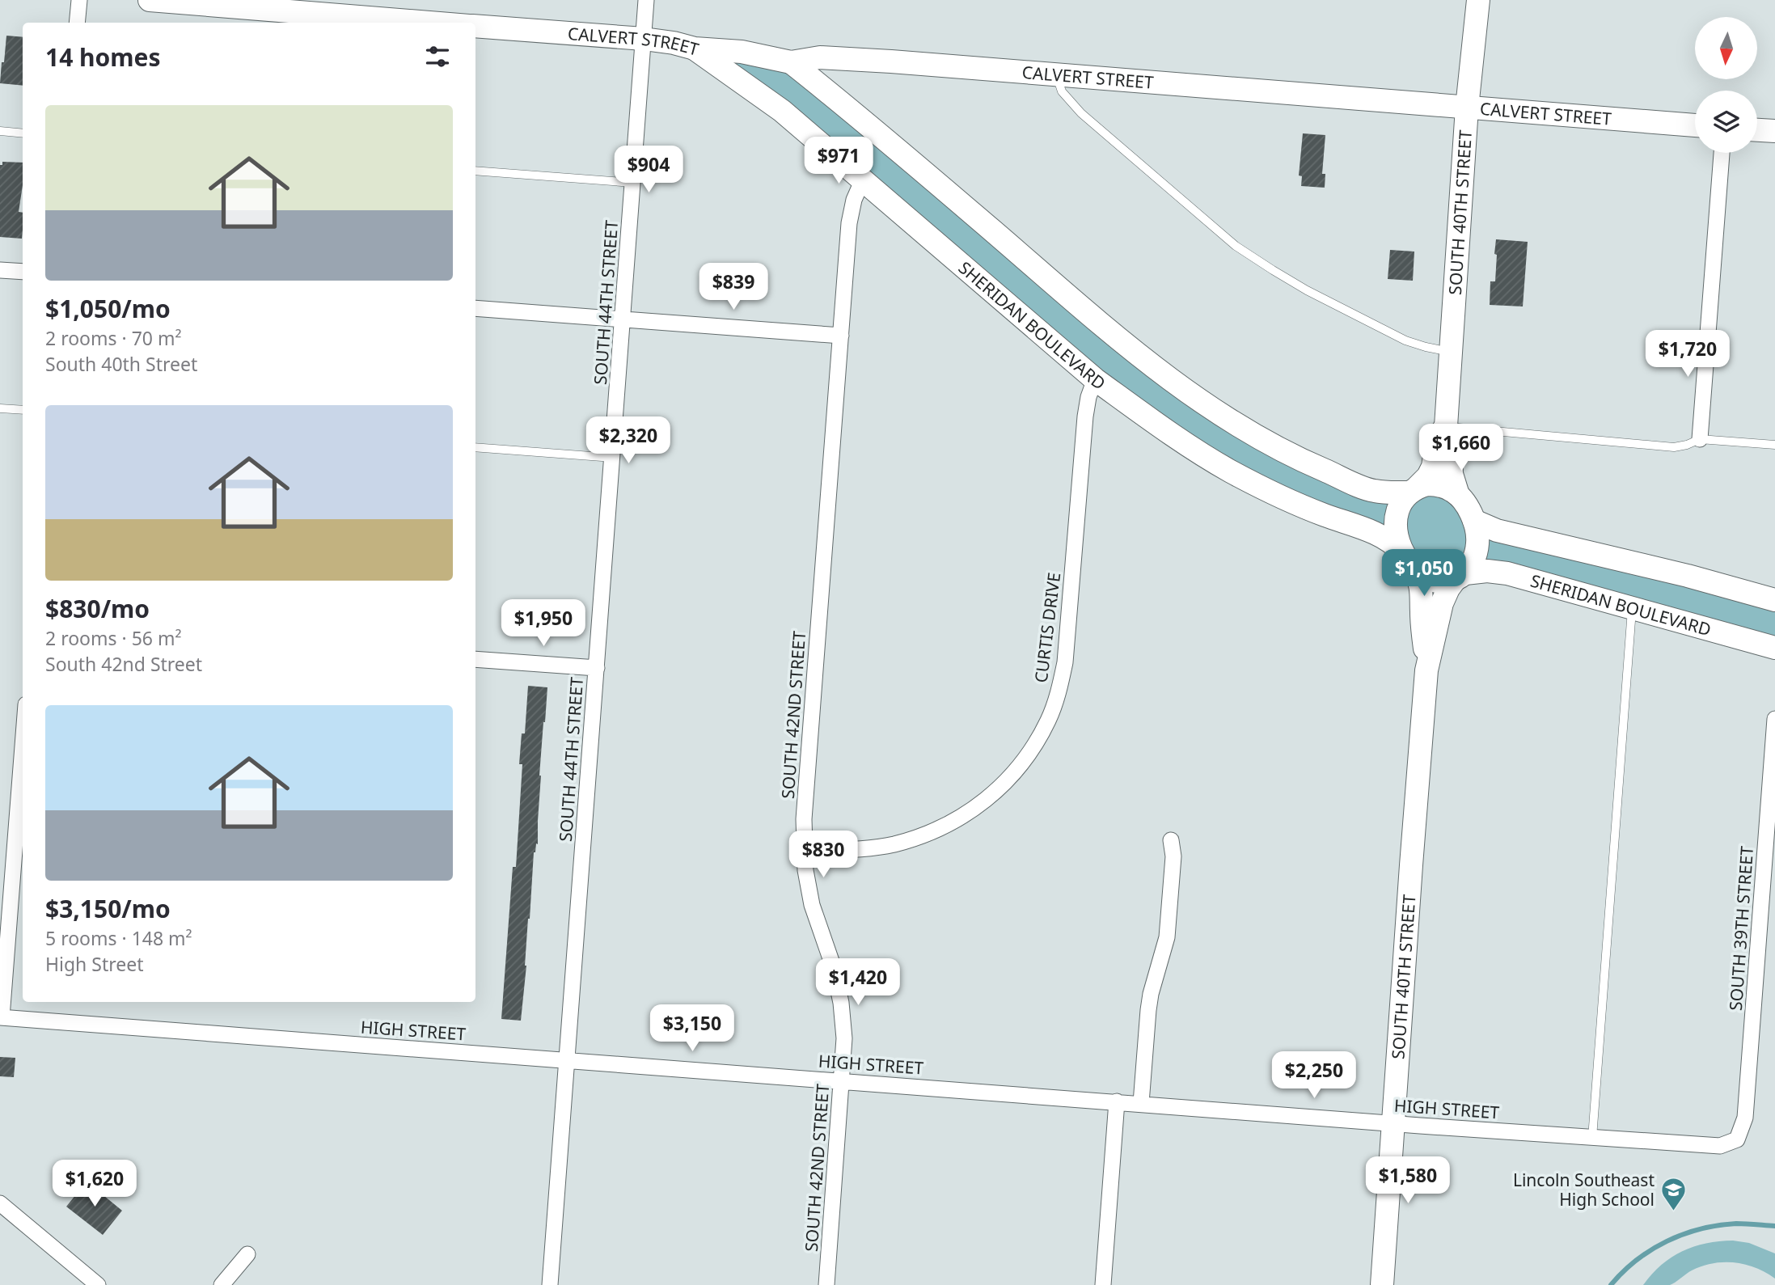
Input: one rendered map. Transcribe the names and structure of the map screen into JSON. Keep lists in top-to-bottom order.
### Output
{
  "streets": {
    "main road": ["CALVERT STREET", "SOUTH 40TH STREET", "SHERIDAN BOULEVARD"],
    "street": [
      "SOUTH 44TH STREET",
      "CURTIS DRIVE",
      "SOUTH 42ND STREET",
      "SOUTH 39TH STREET",
      "HIGH STREET"
    ]
  },
  "crossings": [
    ["CALVERT STREET", "SOUTH 40TH STREET"],
    ["CALVERT STREET", "SOUTH 44TH STREET"],
    ["CALVERT STREET", "SHERIDAN BOULEVARD"],
    ["SOUTH 40TH STREET", "SHERIDAN BOULEVARD"],
    ["SOUTH 40TH STREET", "HIGH STREET"],
    ["SOUTH 44TH STREET", "HIGH STREET"],
    ["SHERIDAN BOULEVARD", "CURTIS DRIVE"],
    ["SHERIDAN BOULEVARD", "SOUTH 42ND STREET"],
    ["CURTIS DRIVE", "SOUTH 42ND STREET"],
    ["SOUTH 42ND STREET", "HIGH STREET"],
    ["SOUTH 39TH STREET", "HIGH STREET"]
  ],
  "places": {
    "school or university": ["Lincoln Southeast High School"]
  },
  "north": "bottom",
  "page": {
    "heading": "14 homes",
    "list": [
      {
        "name": "$1,050/mo",
        "note": "2 rooms · 70 m² · South 40th Street"
      },
      {
        "name": "$830/mo",
        "note": "2 rooms · 56 m² · South 42nd Street"
      },
      {
        "name": "$3,150/mo",
        "note": "5 rooms · 148 m² · High Street"
      }
    ],
    "price": [
      "$971",
      "$904",
      "$839",
      "$1,720",
      "$2,320",
      "$1,660",
      "$1,050",
      "$1,950",
      "$830",
      "$1,420",
      "$3,150",
      "$2,250",
      "$1,580",
      "$1,620"
    ]
  }
}
